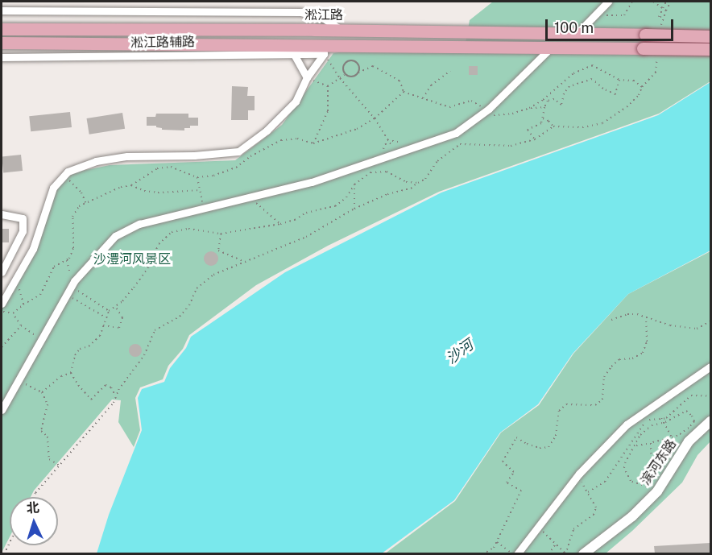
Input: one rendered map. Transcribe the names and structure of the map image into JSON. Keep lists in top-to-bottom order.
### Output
{
  "streets": {
    "main road": ["淞江路"],
    "street": ["淞江路辅路", "滨河东路"]
  },
  "water": ["沙河"],
  "parks": ["沙澧河风景区"],
  "scale_bar": "100 m",
  "north": "top"
}
